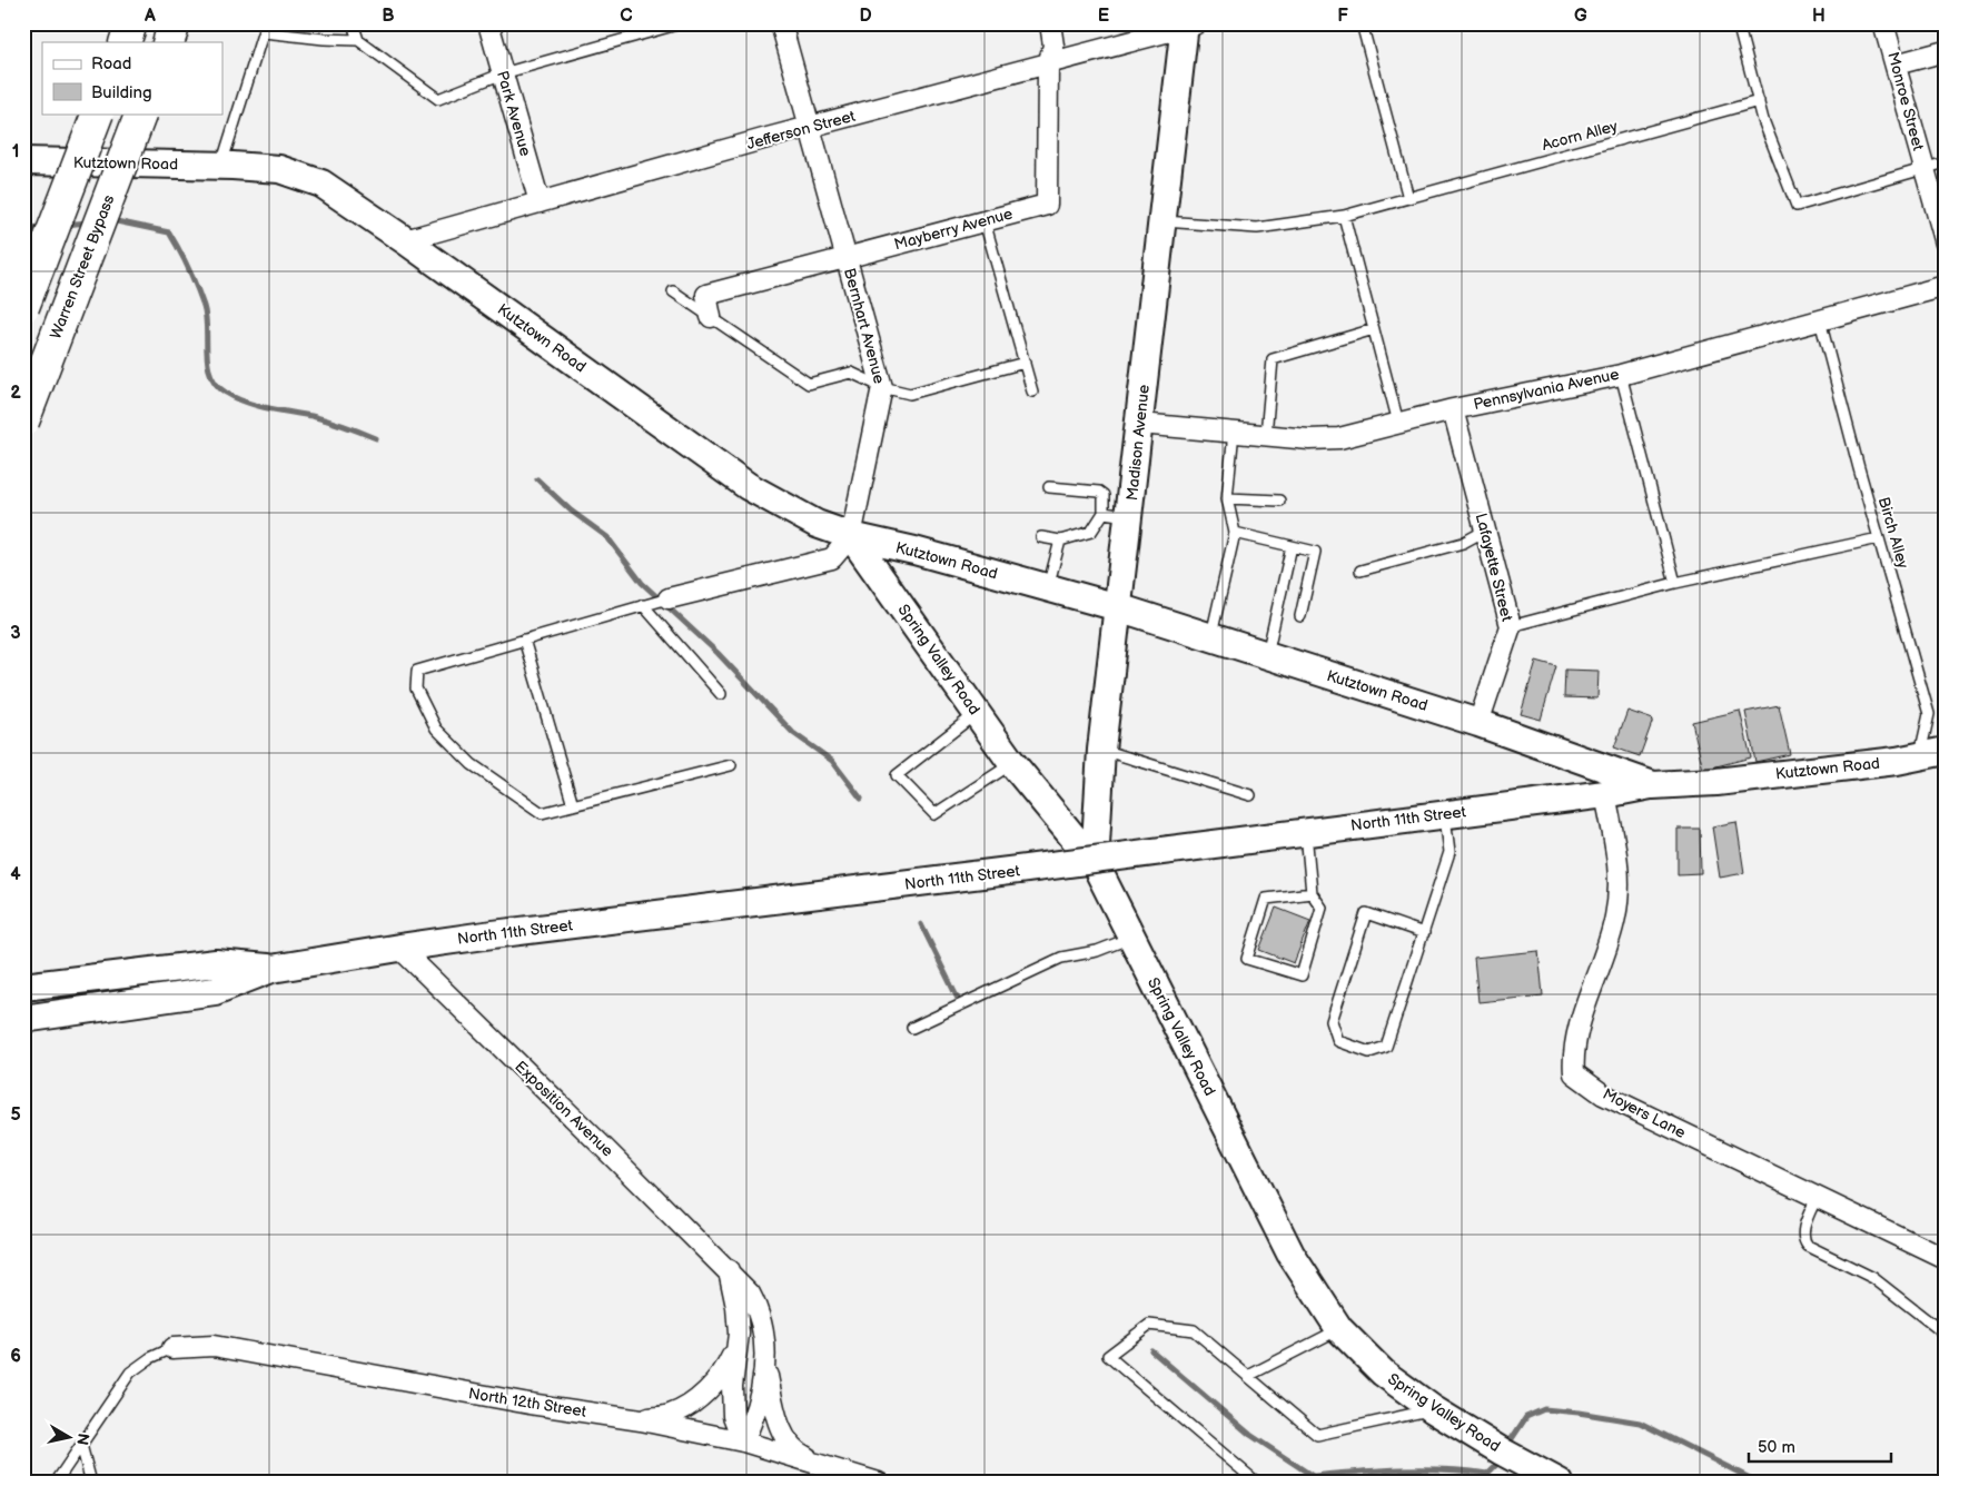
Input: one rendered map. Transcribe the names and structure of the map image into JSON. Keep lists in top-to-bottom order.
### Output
{
  "streets": {
    "highway": ["Warren Street Bypass"],
    "main road": [
      "Kutztown Road",
      "Madison Avenue",
      "Spring Valley Road",
      "North 11th Street"
    ],
    "street": [
      "Monroe Street",
      "Park Avenue",
      "Jefferson Street",
      "Mayberry Avenue",
      "Bernhart Avenue",
      "Pennsylvania Avenue",
      "Lafayette Street",
      "Exposition Avenue",
      "Moyers Lane",
      "North 12th Street"
    ],
    "lane": ["Acorn Alley", "Birch Alley"]
  },
  "crossings": [
    ["Park Avenue", "Jefferson Street"],
    ["Jefferson Street", "Kutztown Road"],
    ["Jefferson Street", "Mayberry Avenue"],
    ["Jefferson Street", "Bernhart Avenue"],
    ["Jefferson Street", "Madison Avenue"],
    ["Acorn Alley", "Madison Avenue"],
    ["Kutztown Road", "Bernhart Avenue"],
    ["Kutztown Road", "Madison Avenue"],
    ["Kutztown Road", "Birch Alley"],
    ["Kutztown Road", "Lafayette Street"],
    ["Kutztown Road", "Spring Valley Road"],
    ["Kutztown Road", "North 11th Street"],
    ["Mayberry Avenue", "Bernhart Avenue"],
    ["Bernhart Avenue", "Spring Valley Road"],
    ["Pennsylvania Avenue", "Madison Avenue"],
    ["Pennsylvania Avenue", "Birch Alley"],
    ["Pennsylvania Avenue", "Lafayette Street"],
    ["Madison Avenue", "Spring Valley Road"],
    ["North 11th Street", "Exposition Avenue"],
    ["North 11th Street", "Moyers Lane"],
    ["Exposition Avenue", "North 12th Street"]
  ],
  "legend": ["Road", "Building"],
  "scale_bar": "50 m",
  "north": "right",
  "grid": {
    "columns": [
      "A",
      "B",
      "C",
      "D",
      "E",
      "F",
      "G",
      "H"
    ],
    "rows": [
      "1",
      "2",
      "3",
      "4",
      "5",
      "6"
    ]
  }
}
